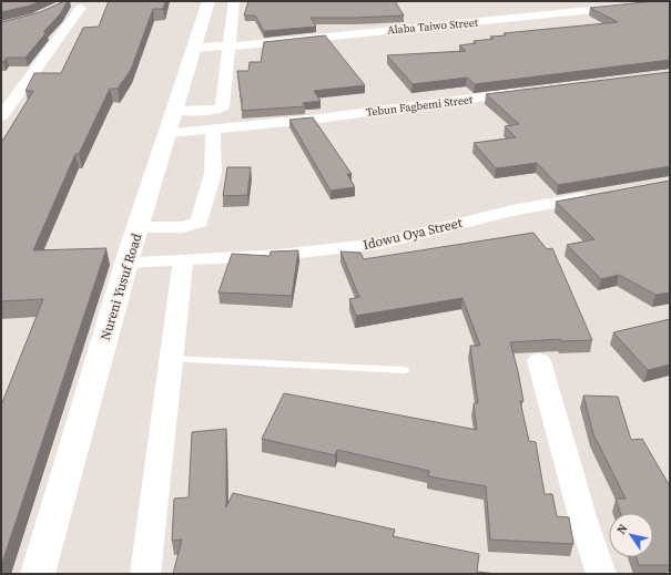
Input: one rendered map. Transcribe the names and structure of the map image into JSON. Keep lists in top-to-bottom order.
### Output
{
  "streets": {
    "street": [
      "Alaba Taiwo Street",
      "Tebun Fagbemi Street",
      "Idowu Oya Street",
      "Nureni Yusuf Road"
    ]
  },
  "crossings": [
    ["Alaba Taiwo Street", "Nureni Yusuf Road"],
    ["Tebun Fagbemi Street", "Nureni Yusuf Road"],
    ["Idowu Oya Street", "Nureni Yusuf Road"]
  ],
  "north": "top left"
}
